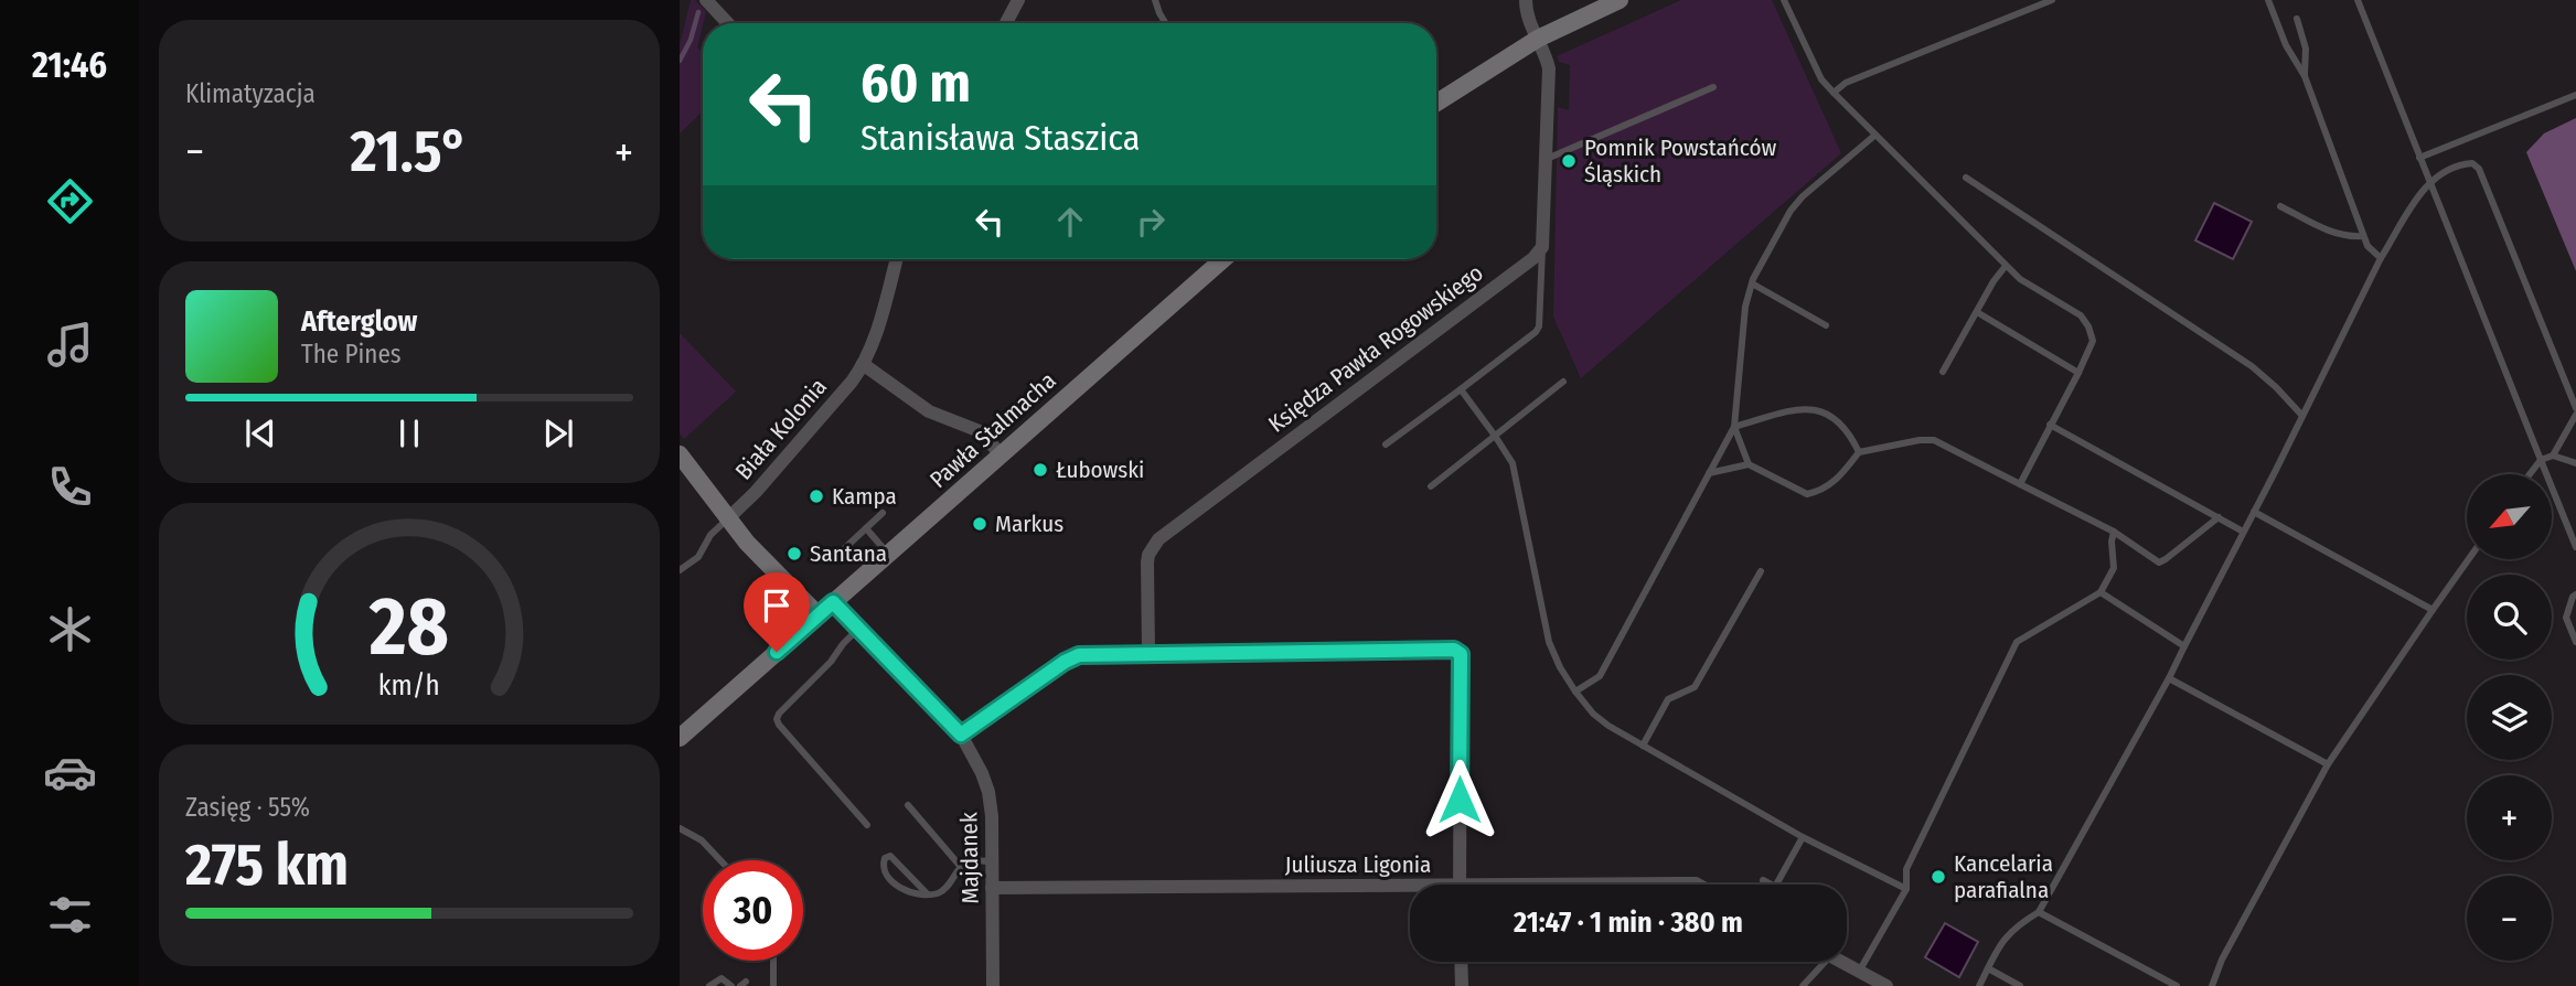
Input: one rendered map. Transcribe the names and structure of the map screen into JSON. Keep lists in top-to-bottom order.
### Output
{
  "streets": {
    "street": [
      "Księdza Pawła Rogowskiego",
      "Biała Kolonia",
      "Pawła Stalmacha",
      "Majdanek",
      "Juliusza Ligonia"
    ]
  },
  "crossings": [
    ["Pawła Stalmacha", "Majdanek"],
    ["Majdanek", "Juliusza Ligonia"]
  ],
  "places": [
    "Pomnik Powstańców Śląskich",
    "Łubowski",
    "Kampa",
    "Markus",
    "Santana",
    "Kancelaria parafialna"
  ],
  "north": "bottom left",
  "page": {
    "tabs": "21:46",
    "tile": [
      "Klimatyzacja",
      ["Zasięg · 55%", "275 km"]
    ],
    "turn": ["60 m", "Stanisława Staszica"],
    "heat": ["−", "21.5°", "+"],
    "song": ["Afterglow", "The Pines"],
    "map_buttons": ["+", "−"],
    "limit": "30",
    "trip": "21:47 · 1 min · 380 m",
    "gauge": ["28", "km/h"]
  }
}
